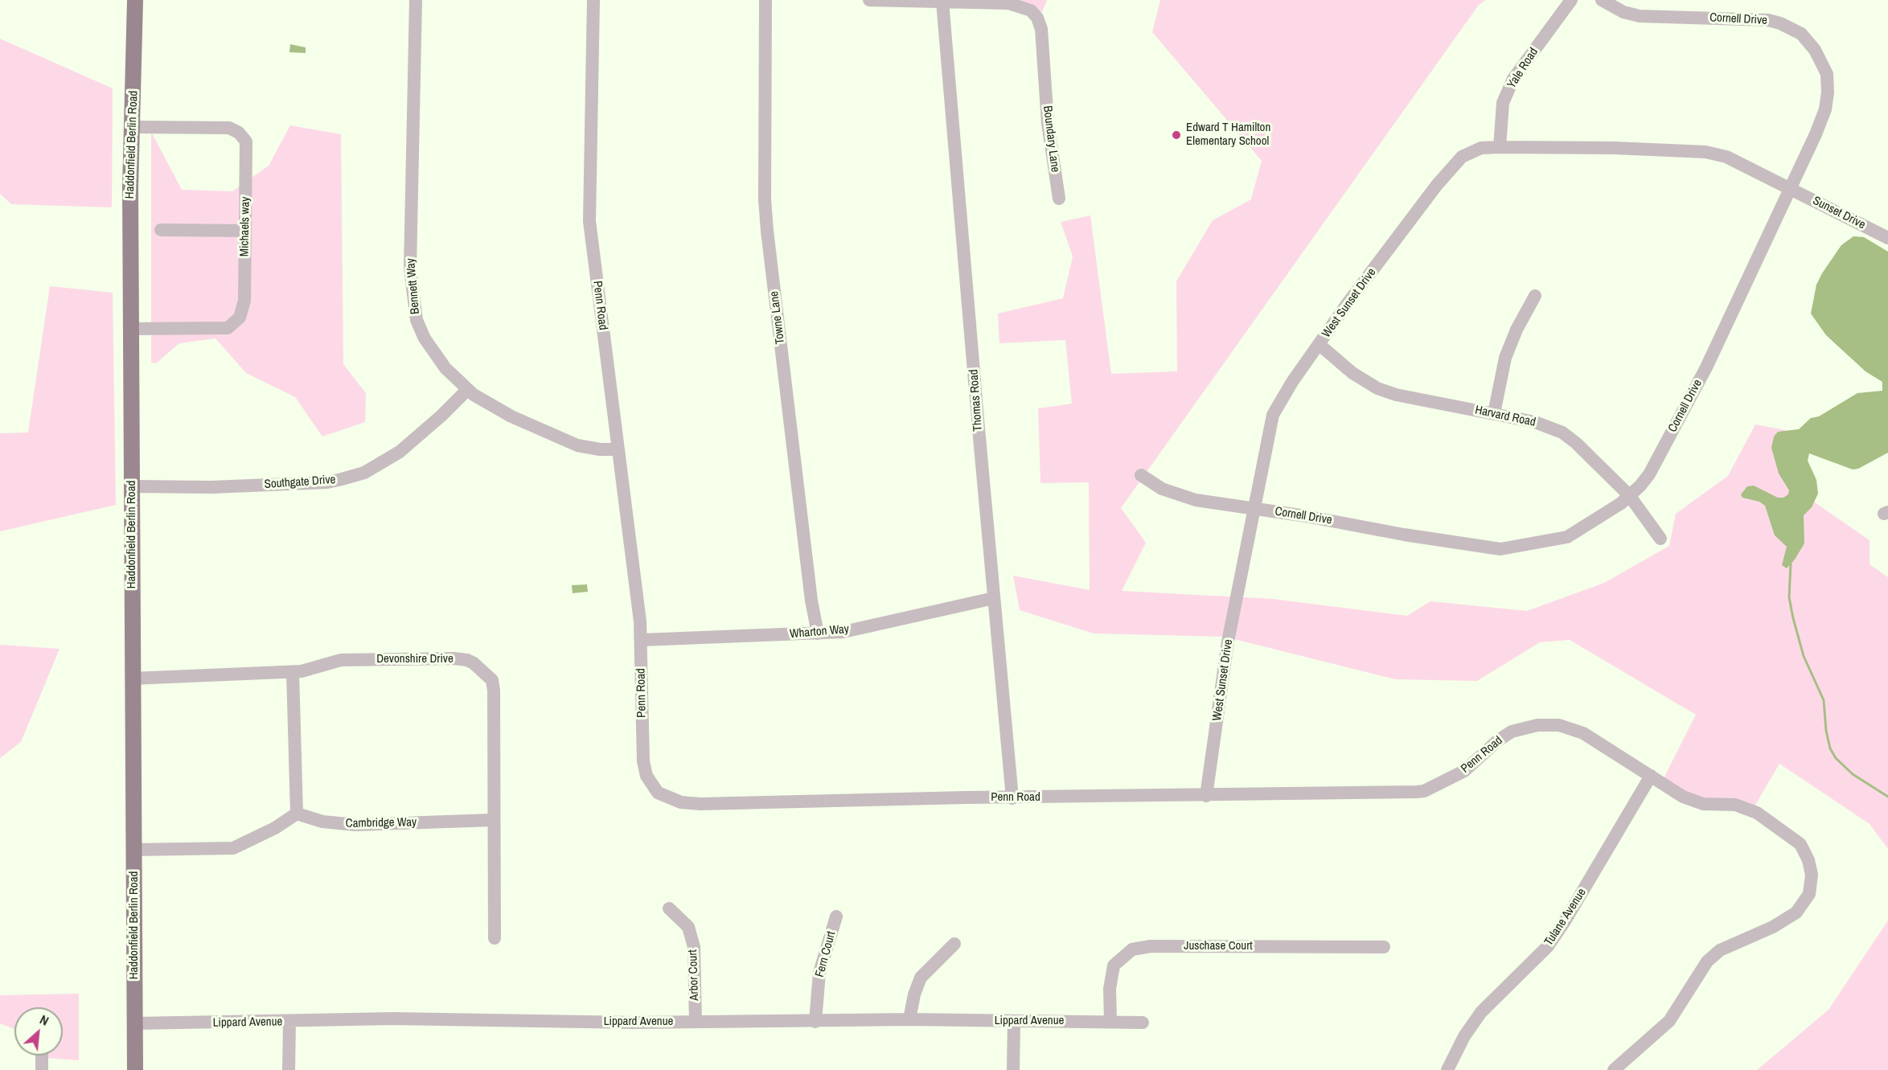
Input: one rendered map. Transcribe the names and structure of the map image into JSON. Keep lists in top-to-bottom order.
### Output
{
  "streets": {
    "main road": ["Haddonfield Berlin Road"],
    "street": [
      "Cornell Drive",
      "Yale Road",
      "Boundary Lane",
      "Sunset Drive",
      "Michaels way",
      "Bennett Way",
      "West Sunset Drive",
      "Penn Road",
      "Towne Lane",
      "Thomas Road",
      "Harvard Road",
      "Southgate Drive",
      "Wharton Way",
      "Devonshire Drive",
      "Cambridge Way",
      "Tulane Avenue",
      "Juschase Court",
      "Fern Court",
      "Arbor Court",
      "Lippard Avenue"
    ]
  },
  "crossings": [
    ["Cornell Drive", "Sunset Drive"],
    ["Cornell Drive", "West Sunset Drive"],
    ["Cornell Drive", "Harvard Road"],
    ["Yale Road", "West Sunset Drive"],
    ["Boundary Lane", "Thomas Road"],
    ["Haddonfield Berlin Road", "Michaels way"],
    ["Haddonfield Berlin Road", "Southgate Drive"],
    ["Haddonfield Berlin Road", "Devonshire Drive"],
    ["Haddonfield Berlin Road", "Lippard Avenue"],
    ["Sunset Drive", "West Sunset Drive"],
    ["Bennett Way", "Penn Road"],
    ["Bennett Way", "Southgate Drive"],
    ["West Sunset Drive", "Penn Road"],
    ["West Sunset Drive", "Harvard Road"],
    ["Penn Road", "Thomas Road"],
    ["Penn Road", "Wharton Way"],
    ["Penn Road", "Tulane Avenue"],
    ["Towne Lane", "Wharton Way"],
    ["Thomas Road", "Wharton Way"],
    ["Devonshire Drive", "Cambridge Way"],
    ["Juschase Court", "Lippard Avenue"],
    ["Fern Court", "Lippard Avenue"],
    ["Arbor Court", "Lippard Avenue"]
  ],
  "places": ["Edward T Hamilton Elementary School"],
  "north": "top right"
}
